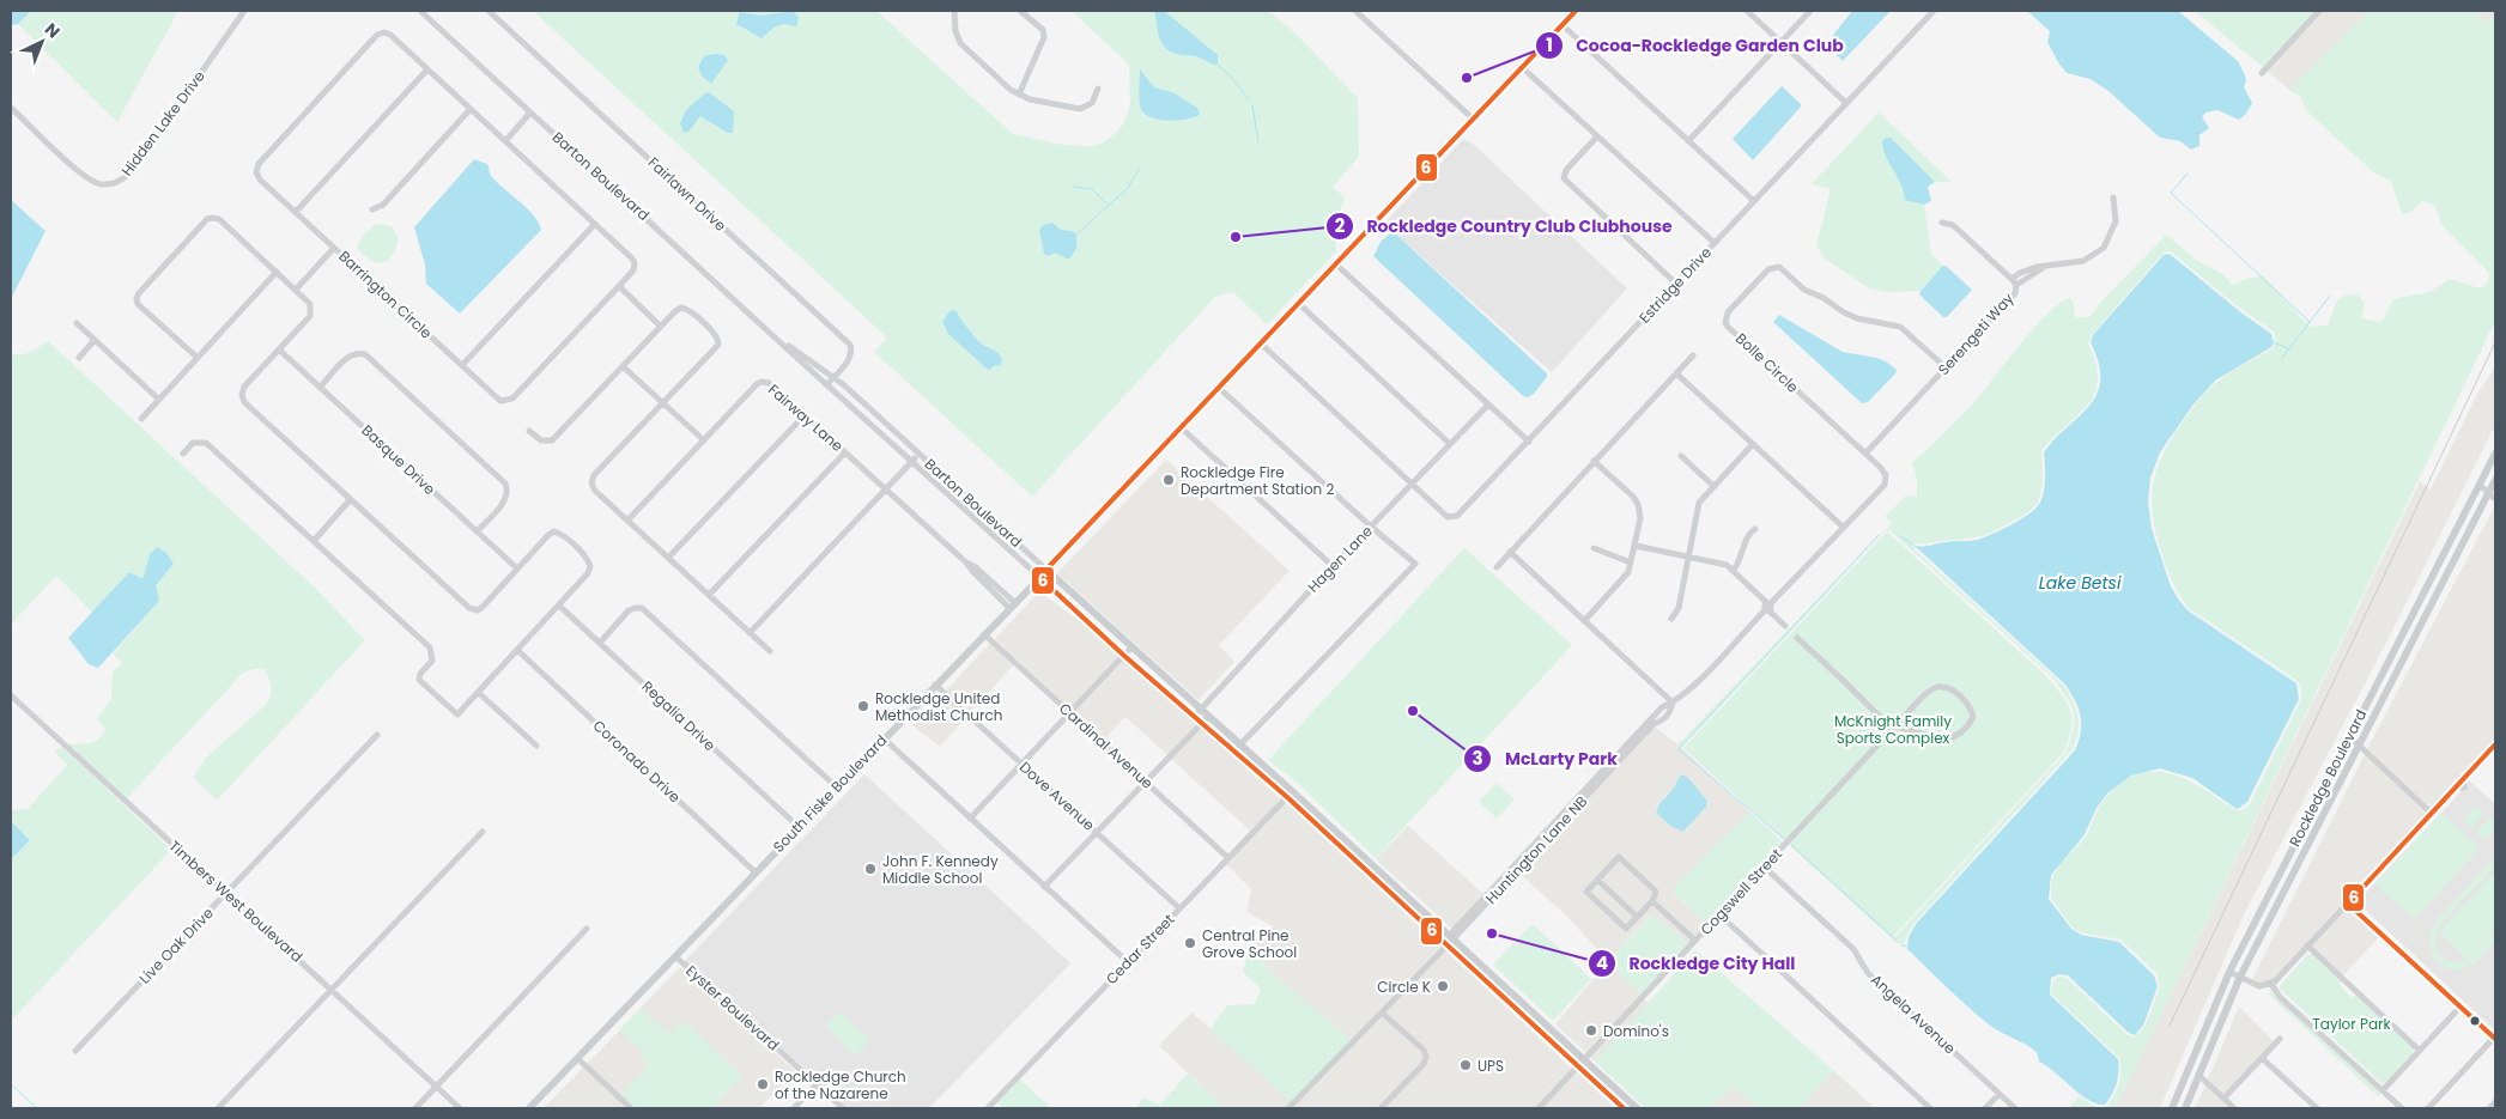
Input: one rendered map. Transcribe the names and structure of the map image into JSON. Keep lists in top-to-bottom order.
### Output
{
  "streets": {
    "main road": ["Barton Boulevard", "Rockledge Boulevard", "South Fiske Boulevard"],
    "street": [
      "Hidden Lake Drive",
      "Fairlawn Drive",
      "Estridge Drive",
      "Barrington Circle",
      "Serengeti Way",
      "Bolle Circle",
      "Fairway Lane",
      "Basque Drive",
      "Hagen Lane",
      "Regalia Drive",
      "Cardinal Avenue",
      "Coronado Drive",
      "Dove Avenue",
      "Huntington Lane NB",
      "Cogswell Street",
      "Timbers West Boulevard",
      "Live Oak Drive",
      "Cedar Street",
      "Eyster Boulevard",
      "Angela Avenue"
    ]
  },
  "crossings": [
    ["Barton Boulevard", "Fairlawn Drive"],
    ["Barton Boulevard", "Hagen Lane"],
    ["Barton Boulevard", "South Fiske Boulevard"],
    ["Barton Boulevard", "Huntington Lane NB"],
    ["Barton Boulevard", "Cogswell Street"],
    ["Barton Boulevard", "Cedar Street"],
    ["Estridge Drive", "Hagen Lane"],
    ["Serengeti Way", "Bolle Circle"],
    ["Bolle Circle", "Huntington Lane NB"],
    ["Fairway Lane", "South Fiske Boulevard"],
    ["Regalia Drive", "South Fiske Boulevard"],
    ["Cardinal Avenue", "South Fiske Boulevard"],
    ["Cardinal Avenue", "Cedar Street"],
    ["Coronado Drive", "South Fiske Boulevard"],
    ["South Fiske Boulevard", "Dove Avenue"],
    ["South Fiske Boulevard", "Eyster Boulevard"],
    ["Dove Avenue", "Cedar Street"],
    ["Cogswell Street", "Angela Avenue"],
    ["Timbers West Boulevard", "Live Oak Drive"]
  ],
  "water": ["Lake Betsi"],
  "parks": ["McKnight Family Sports Complex", "Taylor Park"],
  "places": [
    "Cocoa-Rockledge Garden Club",
    "Rockledge Country Club Clubhouse",
    "Rockledge Fire Department Station 2",
    "Rockledge United Methodist Church",
    "McLarty Park",
    "John F. Kennedy Middle School",
    "Rockledge City Hall",
    "Central Pine Grove School",
    "Circle K",
    "Domino's",
    "UPS",
    "Rockledge Church of the Nazarene"
  ],
  "lines": ["transit line 6"],
  "north": "top right"
}
